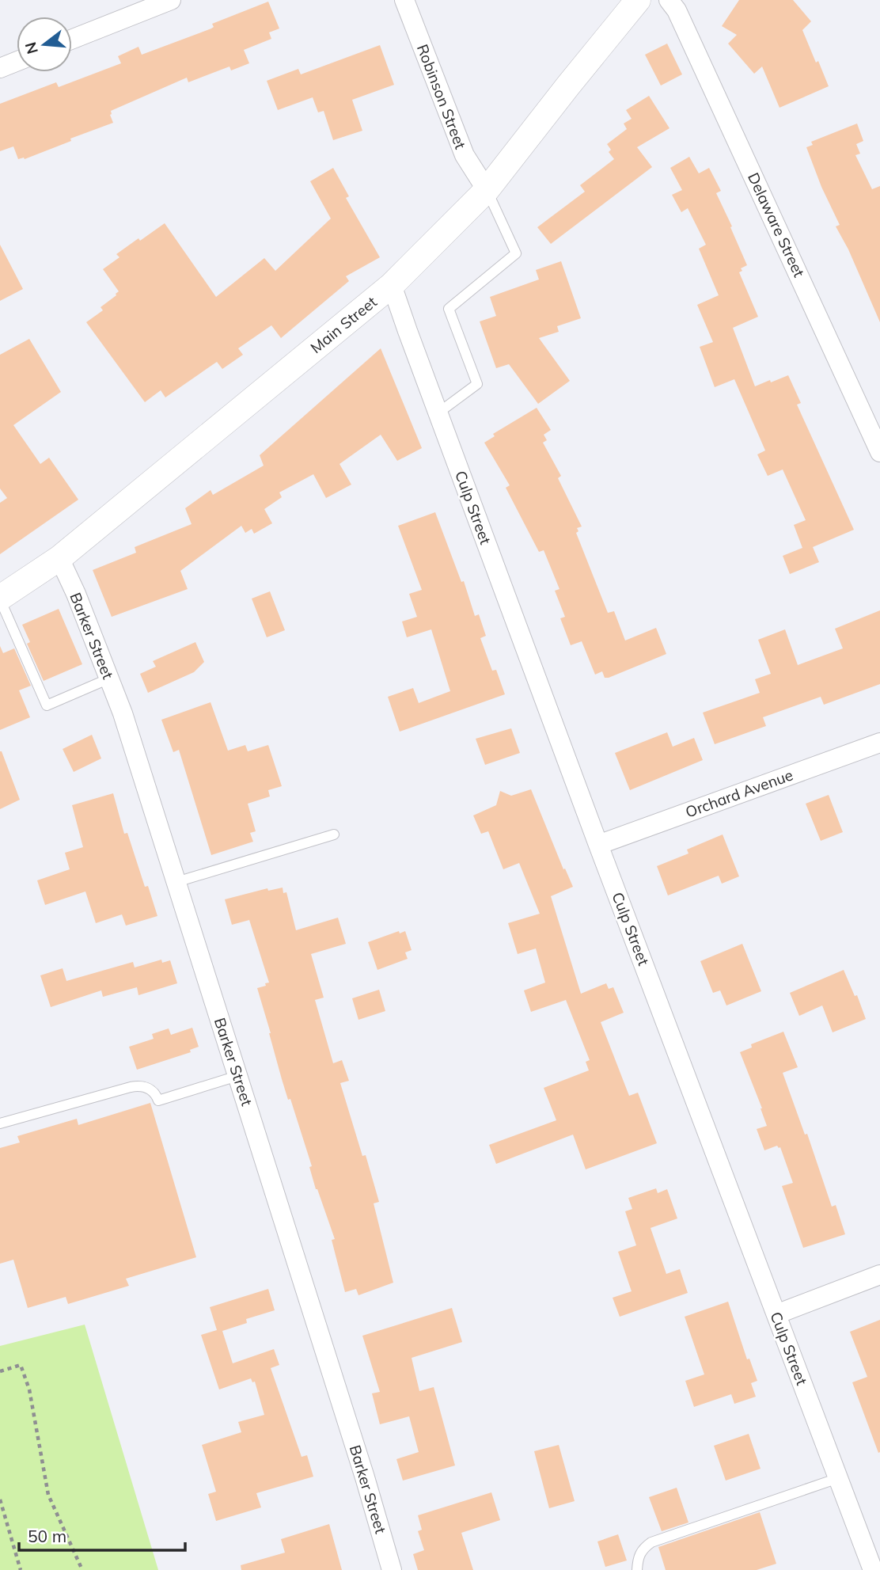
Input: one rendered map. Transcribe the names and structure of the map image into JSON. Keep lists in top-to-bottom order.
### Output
{
  "streets": {
    "street": [
      "Robinson Street",
      "Delaware Street",
      "Main Street",
      "Culp Street",
      "Barker Street",
      "Orchard Avenue"
    ]
  },
  "crossings": [
    ["Robinson Street", "Main Street"],
    ["Main Street", "Culp Street"],
    ["Main Street", "Barker Street"],
    ["Culp Street", "Orchard Avenue"]
  ],
  "scale_bar": "50 m",
  "north": "left"
}
